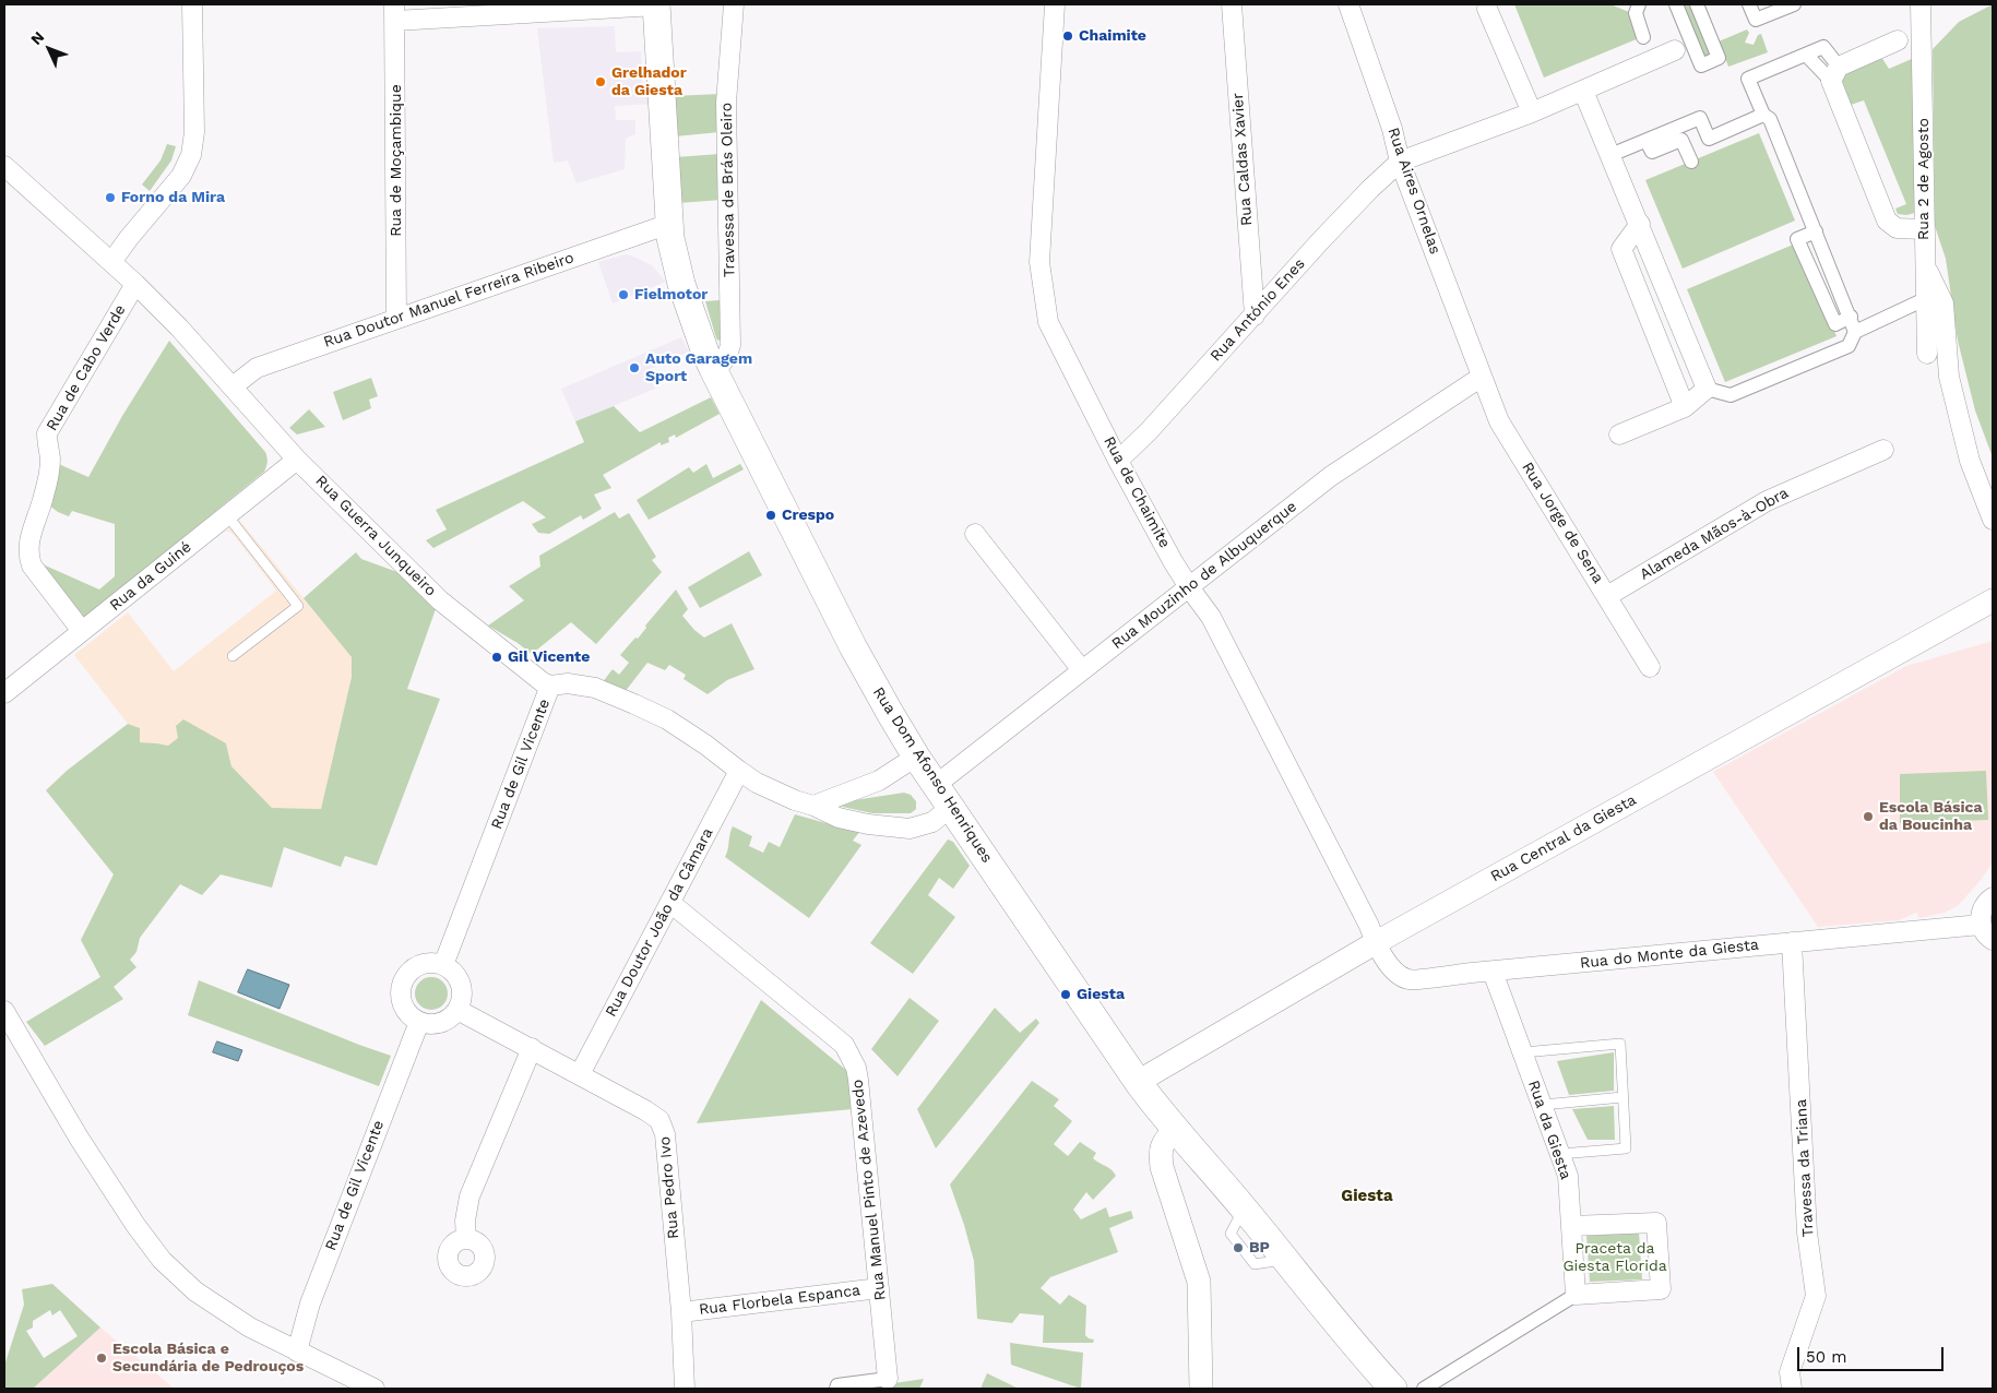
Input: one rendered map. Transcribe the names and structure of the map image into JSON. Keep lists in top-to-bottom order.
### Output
{
  "streets": {
    "main road": ["Rua Dom Afonso Henriques"],
    "street": [
      "Rua Caldas Xavier",
      "Rua de Moçambique",
      "Rua 2 de Agosto",
      "Travessa de Brás Oleiro",
      "Rua Aires Ornelas",
      "Rua Doutor Manuel Ferreira Ribeiro",
      "Rua António Enes",
      "Rua de Cabo Verde",
      "Rua de Chaimite",
      "Rua Jorge de Sena",
      "Alameda Mãos-à-Obra",
      "Rua Guerra Junqueiro",
      "Rua Mouzinho de Albuquerque",
      "Rua da Guiné",
      "Rua de Gil Vicente",
      "Rua Central da Giesta",
      "Rua Doutor João da Câmara",
      "Rua do Monte da Giesta",
      "Rua da Giesta",
      "Travessa da Triana",
      "Rua Pedro Ivo",
      "Rua Manuel Pinto de Azevedo",
      "Rua Florbela Espanca"
    ]
  },
  "crossings": [
    ["Rua Caldas Xavier", "Rua António Enes"],
    ["Rua de Moçambique", "Rua Doutor Manuel Ferreira Ribeiro"],
    ["Travessa de Brás Oleiro", "Rua Dom Afonso Henriques"],
    ["Rua Aires Ornelas", "Rua António Enes"],
    ["Rua Aires Ornelas", "Rua Jorge de Sena"],
    ["Rua Aires Ornelas", "Rua Mouzinho de Albuquerque"],
    ["Rua Doutor Manuel Ferreira Ribeiro", "Rua Guerra Junqueiro"],
    ["Rua Doutor Manuel Ferreira Ribeiro", "Rua Dom Afonso Henriques"],
    ["Rua António Enes", "Rua de Chaimite"],
    ["Rua de Cabo Verde", "Rua Guerra Junqueiro"],
    ["Rua de Cabo Verde", "Rua da Guiné"],
    ["Rua de Chaimite", "Rua Mouzinho de Albuquerque"],
    ["Rua de Chaimite", "Rua Central da Giesta"],
    ["Rua de Chaimite", "Rua do Monte da Giesta"],
    ["Rua Jorge de Sena", "Alameda Mãos-à-Obra"],
    ["Rua Jorge de Sena", "Rua Mouzinho de Albuquerque"],
    ["Rua Guerra Junqueiro", "Rua da Guiné"],
    ["Rua Guerra Junqueiro", "Rua de Gil Vicente"],
    ["Rua Mouzinho de Albuquerque", "Rua Dom Afonso Henriques"],
    ["Rua de Gil Vicente", "Rua Pedro Ivo"],
    ["Rua Dom Afonso Henriques", "Rua Central da Giesta"],
    ["Rua Central da Giesta", "Rua do Monte da Giesta"],
    ["Rua Doutor João da Câmara", "Rua Pedro Ivo"],
    ["Rua Doutor João da Câmara", "Rua Manuel Pinto de Azevedo"],
    ["Rua do Monte da Giesta", "Rua da Giesta"],
    ["Rua do Monte da Giesta", "Travessa da Triana"],
    ["Rua Pedro Ivo", "Rua Florbela Espanca"],
    ["Rua Manuel Pinto de Azevedo", "Rua Florbela Espanca"]
  ],
  "districts": ["Giesta"],
  "parks": ["Praceta da Giesta Florida"],
  "places": [
    "Chaimite",
    "Grelhador da Giesta",
    "Forno da Mira",
    "Fielmotor",
    "Auto Garagem Sport",
    "Crespo",
    "Gil Vicente",
    "Escola Básica da Boucinha",
    "Giesta",
    "BP",
    "Escola Básica e Secundária de Pedrouços"
  ],
  "scale_bar": "50 m",
  "north": "top left"
}
